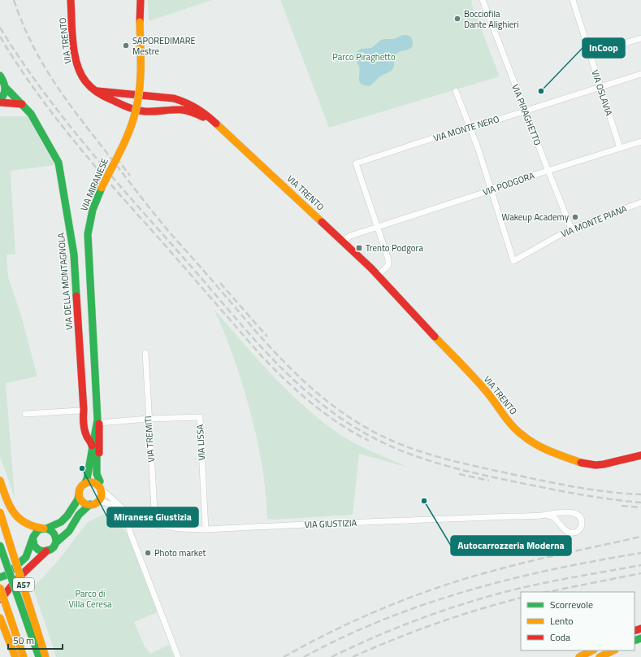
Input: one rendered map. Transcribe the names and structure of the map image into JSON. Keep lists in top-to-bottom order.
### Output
{
  "streets": {
    "main road": [
      "VIA TRENTO",
      "VIA MIRANESE",
      "VIA DELLA MONTAGNOLA",
      "A57"
    ],
    "street": [
      "VIA OSLAVIA",
      "VIA PIRAGHETTO",
      "VIA MONTE NERO",
      "VIA PODGORA",
      "VIA MONTE PIANA",
      "VIA TREMITI",
      "VIA LISSA",
      "VIA GIUSTIZIA"
    ]
  },
  "crossings": [
    ["VIA TRENTO", "VIA PODGORA"],
    ["VIA OSLAVIA", "VIA MONTE NERO"],
    ["VIA OSLAVIA", "VIA PODGORA"],
    ["VIA PIRAGHETTO", "VIA MONTE NERO"],
    ["VIA PIRAGHETTO", "VIA PODGORA"],
    ["VIA PIRAGHETTO", "VIA MONTE PIANA"],
    ["VIA MONTE NERO", "VIA PODGORA"],
    ["VIA PODGORA", "VIA MONTE PIANA"],
    ["VIA MIRANESE", "VIA LISSA"],
    ["VIA MIRANESE", "VIA GIUSTIZIA"],
    ["VIA TREMITI", "VIA LISSA"],
    ["VIA TREMITI", "VIA GIUSTIZIA"],
    ["VIA LISSA", "VIA GIUSTIZIA"]
  ],
  "parks": ["Parco Piraghetto", "Parco di Villa Ceresa"],
  "places": {
    "other": [
      "Bocciofila Dante Alighieri",
      "SAPOREDIMARE Mestre",
      "InCoop",
      "Wakeup Academy",
      "Miranese Giustizia",
      "Autocarrozzeria Moderna",
      "Photo market"
    ],
    "transit": ["Trento Podgora"]
  },
  "legend": ["Scorrevole", "Lento", "Coda"],
  "scale_bar": "50 m"
}
